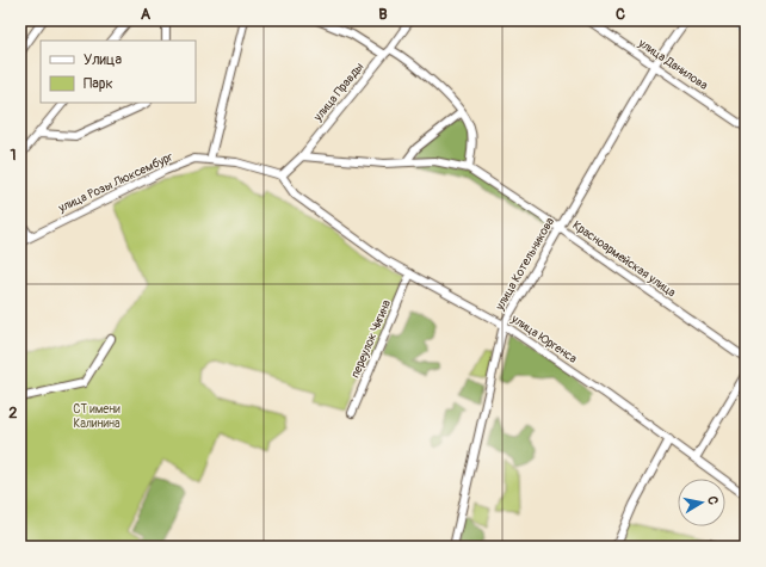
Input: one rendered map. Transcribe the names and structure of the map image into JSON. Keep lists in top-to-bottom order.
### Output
{
  "streets": {
    "street": [
      "улица Данилова",
      "улица Правды",
      "улица Розы Люксембург",
      "Красноармейская улица",
      "улица Котельникова",
      "переулок Чигина",
      "улица Юргенса"
    ]
  },
  "crossings": [
    ["улица Данилова", "улица Котельникова"],
    ["улица Правды", "улица Розы Люксембург"],
    ["улица Правды", "Красноармейская улица"],
    ["улица Правды", "улица Юргенса"],
    ["улица Розы Люксембург", "улица Юргенса"],
    ["Красноармейская улица", "улица Котельникова"],
    ["улица Котельникова", "улица Юргенса"],
    ["переулок Чигина", "улица Юргенса"]
  ],
  "parks": ["СТ имени Калинина"],
  "legend": ["Улица", "Парк"],
  "north": "right",
  "grid": {
    "columns": ["A", "B", "C"],
    "rows": ["1", "2"]
  }
}
